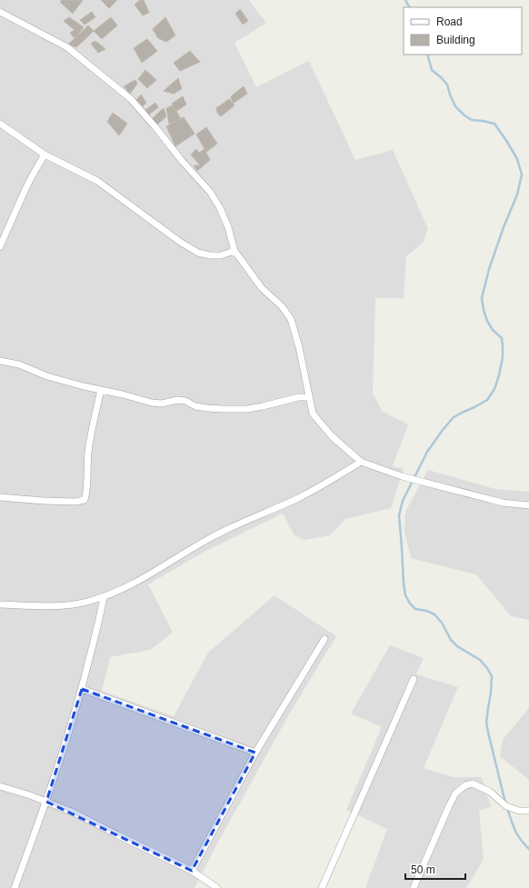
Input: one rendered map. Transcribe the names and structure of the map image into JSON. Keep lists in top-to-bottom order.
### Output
{
  "legend": ["Road", "Building"],
  "scale_bar": "50 m"
}
